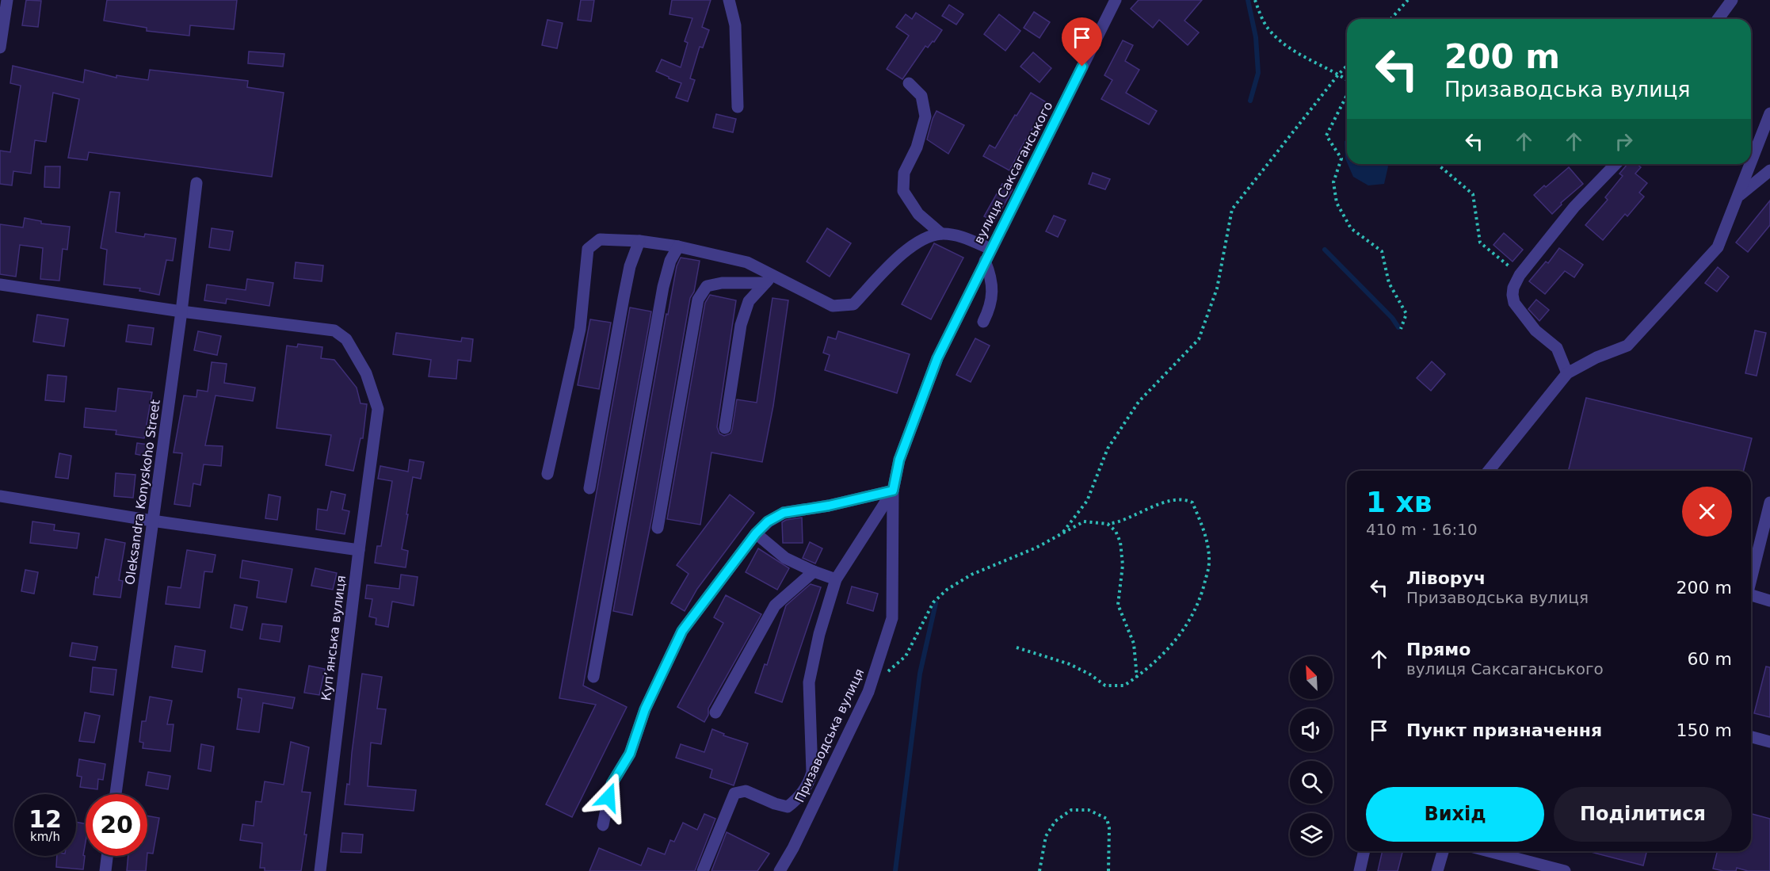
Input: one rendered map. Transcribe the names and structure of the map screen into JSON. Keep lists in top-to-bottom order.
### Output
{
  "streets": {
    "street": [
      "вулиця Саксаганського",
      "Oleksandra Konyskoho Street",
      "Купʼянська вулиця",
      "Призаводська вулиця"
    ]
  },
  "crossings": [
    ["вулиця Саксаганського", "Призаводська вулиця"],
    ["Oleksandra Konyskoho Street", "Купʼянська вулиця"]
  ],
  "north": "top left",
  "page": {
    "turn": ["200 m", "Призаводська вулиця"],
    "heading": ["1 хв", "410 m · 16:10"],
    "list": [
      {
        "name": "Ліворуч",
        "note": "Призаводська вулиця",
        "value": "200 m"
      },
      {
        "name": "Прямо",
        "note": "вулиця Саксаганського",
        "value": "60 m"
      },
      {
        "name": "Пункт призначення",
        "value": "150 m"
      }
    ],
    "buttons": ["Вихід", "Поділитися"],
    "speed": "12 km/h",
    "limit": "20"
  }
}
